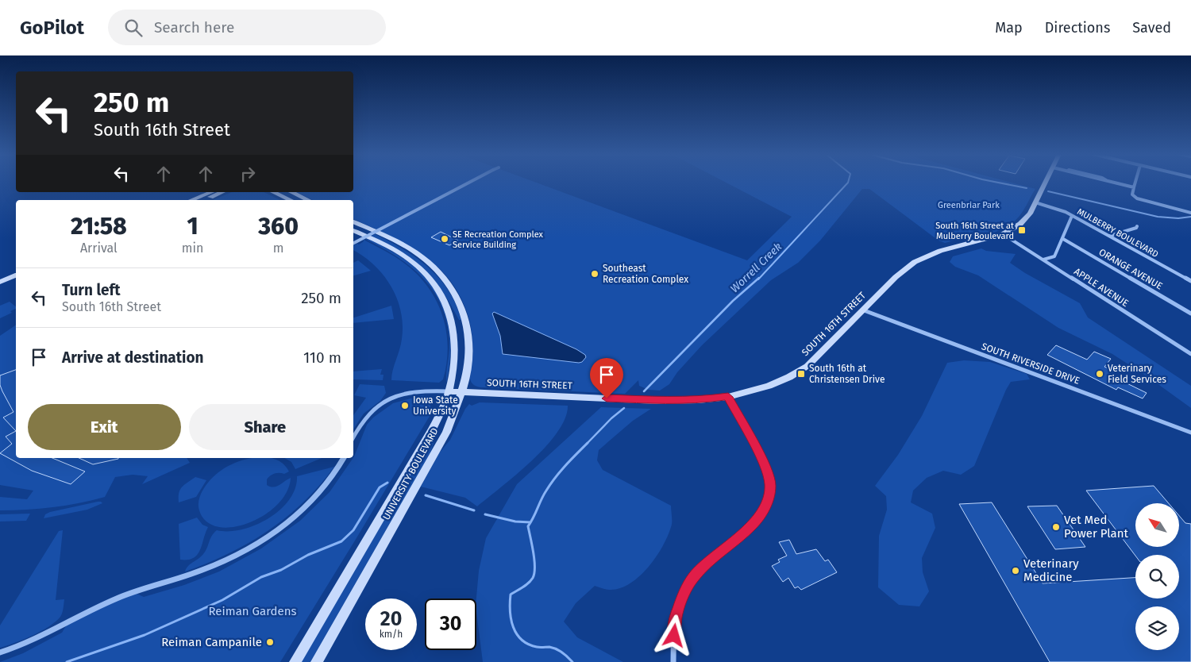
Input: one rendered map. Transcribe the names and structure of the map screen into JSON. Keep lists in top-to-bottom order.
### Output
{
  "streets": {
    "main road": ["SOUTH 16TH STREET", "UNIVERSITY BOULEVARD"],
    "street": [
      "MULBERRY BOULEVARD",
      "ORANGE AVENUE",
      "APPLE AVENUE",
      "SOUTH RIVERSIDE DRIVE"
    ]
  },
  "crossings": [
    ["MULBERRY BOULEVARD", "SOUTH 16TH STREET"],
    ["APPLE AVENUE", "SOUTH 16TH STREET"],
    ["SOUTH 16TH STREET", "SOUTH RIVERSIDE DRIVE"],
    ["SOUTH 16TH STREET", "UNIVERSITY BOULEVARD"]
  ],
  "water": ["Worrell Creek"],
  "parks": ["Greenbriar Park", "Reiman Gardens"],
  "places": {
    "transit": ["South 16th Street at Mulberry Boulevard", "South 16th at Christensen Drive"],
    "other": [
      "SE Recreation Complex Service Building",
      "Southeast Recreation Complex",
      "Veterinary Field Services",
      "Iowa State University",
      "Vet Med Power Plant",
      "Veterinary Medicine",
      "Reiman Campanile"
    ]
  },
  "north": "top left",
  "page": {
    "header": "GoPilot",
    "search": "Search here",
    "nav": ["Map", "Directions", "Saved"],
    "turn": ["250 m", "South 16th Street"],
    "eta": [
      "21:58",
      "Arrival",
      "1",
      "min",
      "360",
      "m"
    ],
    "list": [
      {
        "name": "Turn left",
        "note": "South 16th Street",
        "value": "250 m"
      },
      {
        "name": "Arrive at destination",
        "value": "110 m"
      }
    ],
    "buttons": ["Exit", "Share"],
    "speed": "20 km/h",
    "limit": "30"
  }
}
